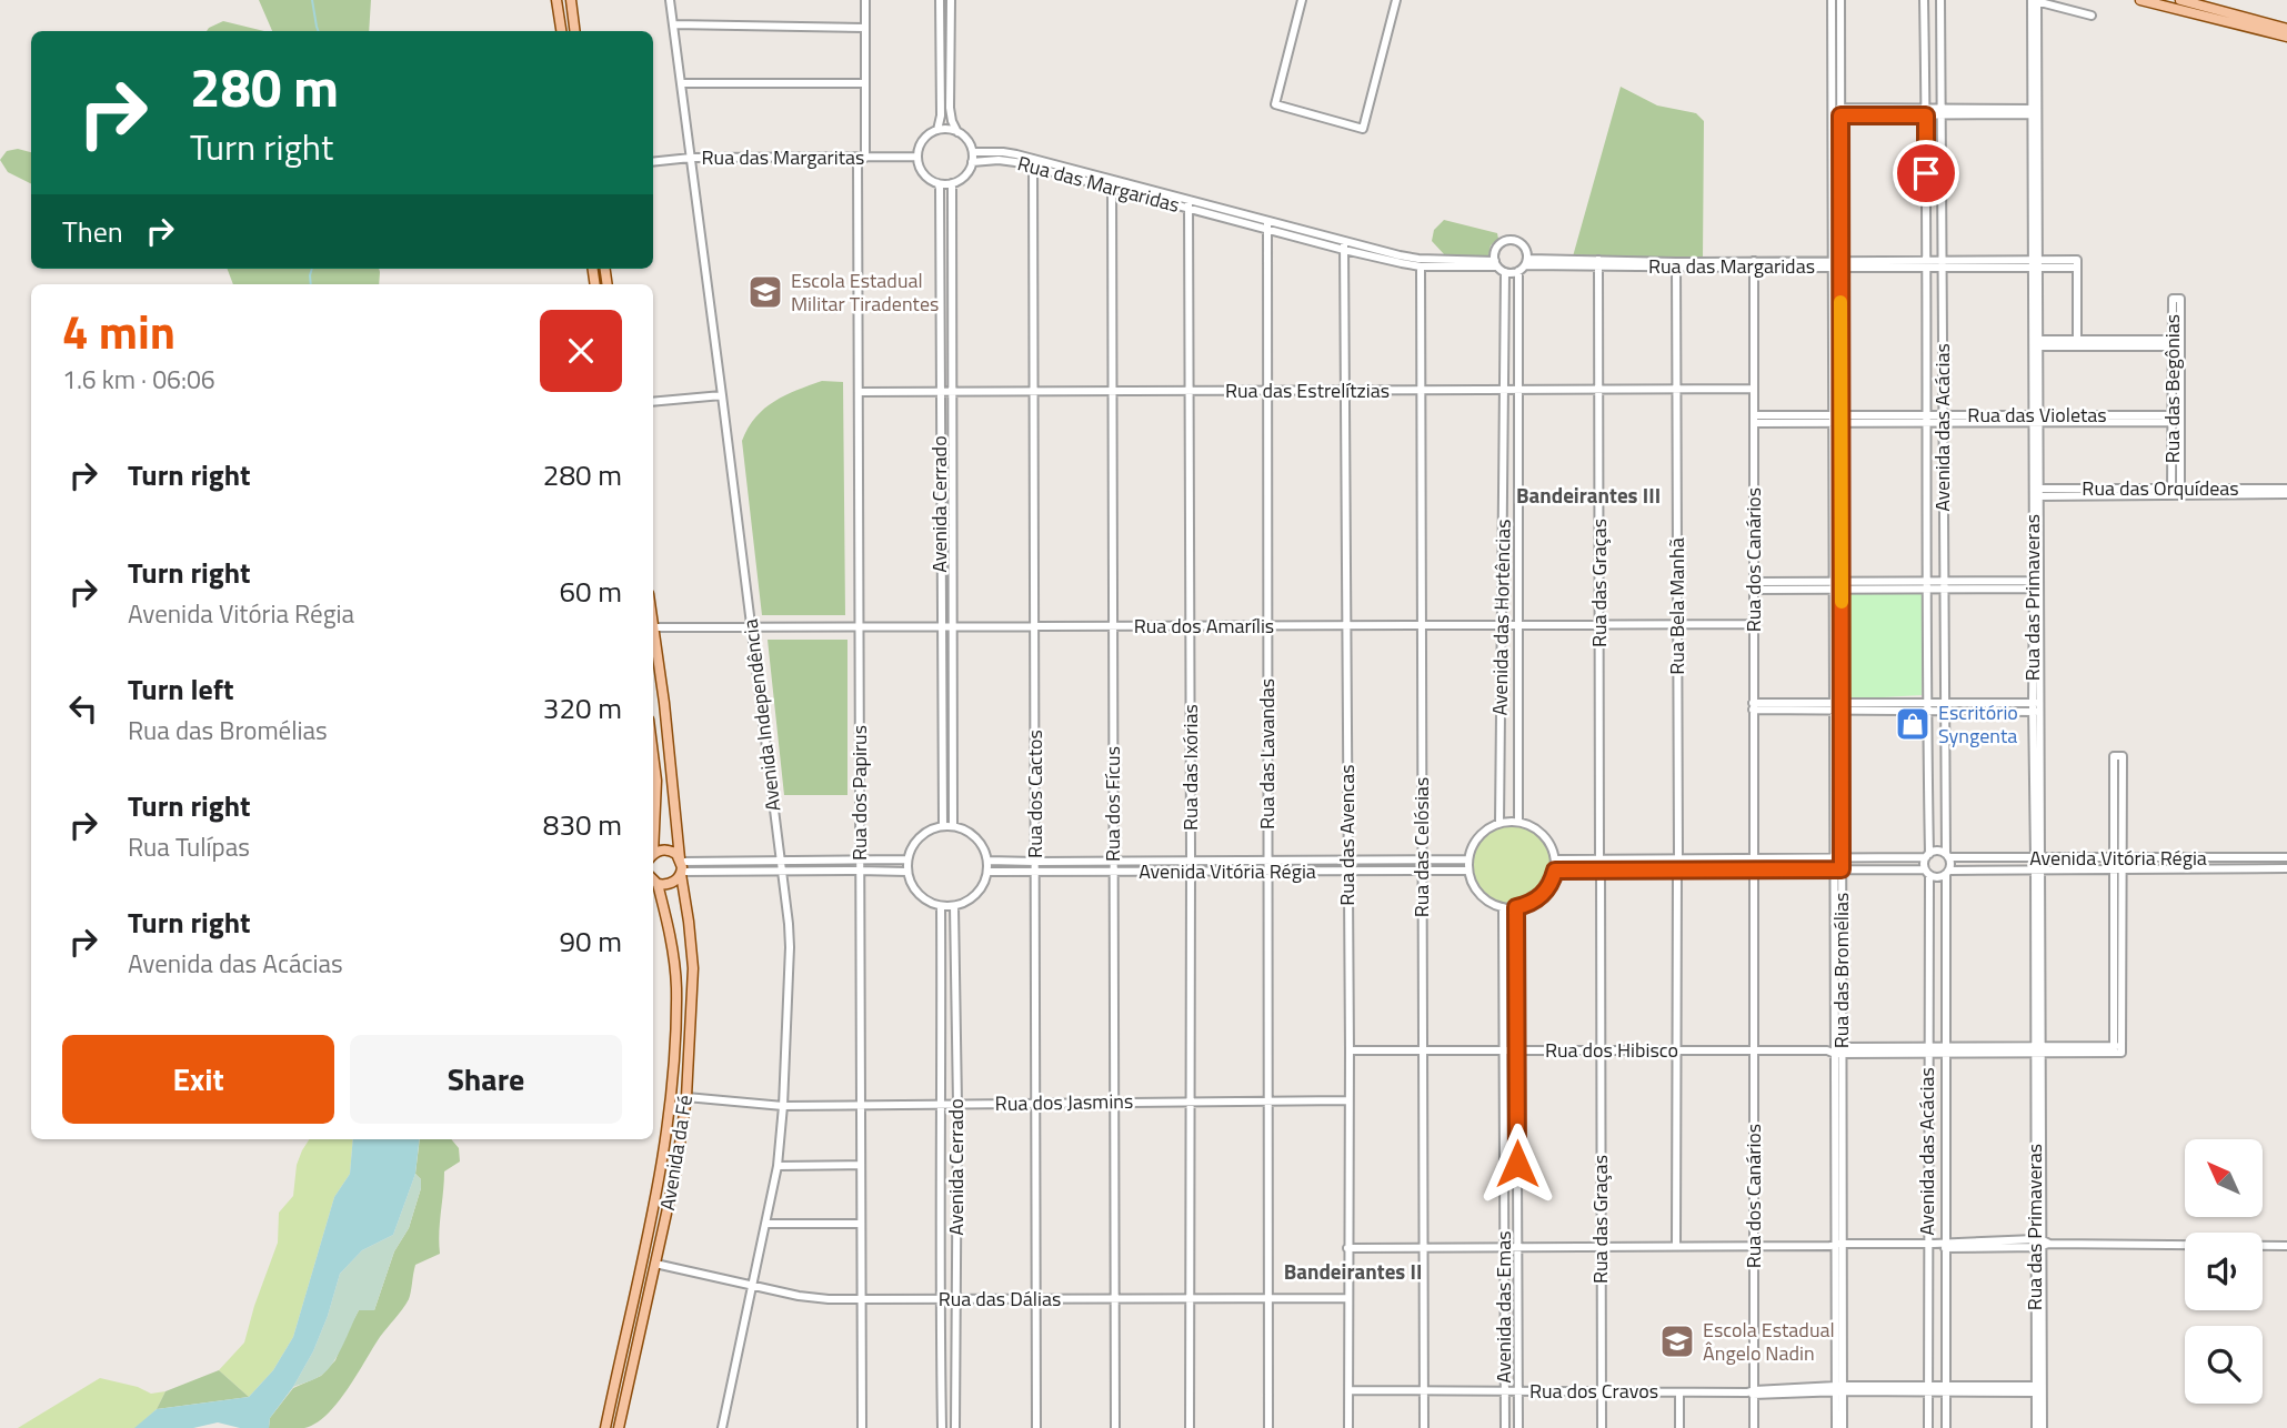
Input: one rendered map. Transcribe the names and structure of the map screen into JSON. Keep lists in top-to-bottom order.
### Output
{
  "streets": {
    "main road": ["Avenida da Fé"],
    "street": [
      "Rua das Margaritas",
      "Rua das Margaridas",
      "Rua das Begônias",
      "Rua das Estrelítzias",
      "Rua das Violetas",
      "Avenida das Acácias",
      "Rua das Orquídeas",
      "Avenida Cerrado",
      "Rua dos Canários",
      "Rua das Graças",
      "Rua das Primaveras",
      "Rua Bela Manhã",
      "Avenida das Hortências",
      "Rua dos Amarílis",
      "Avenida Independência",
      "Rua das Lavandas",
      "Rua das Ixórias",
      "Rua dos Papirus",
      "Rua dos Cactos",
      "Rua dos Fícus",
      "Rua das Avencas",
      "Rua das Celósias",
      "Avenida Vitória Régia",
      "Rua das Bromélias",
      "Rua dos Hibisco",
      "Rua dos Jasmins",
      "Rua das Dálias",
      "Avenida das Emas",
      "Rua dos Cravos"
    ]
  },
  "crossings": [
    ["Rua das Margaritas", "Rua das Margaridas"],
    ["Rua das Margaritas", "Avenida Cerrado"],
    ["Rua das Margaritas", "Avenida Independência"],
    ["Rua das Margaritas", "Rua dos Papirus"],
    ["Rua das Margaridas", "Avenida das Acácias"],
    ["Rua das Margaridas", "Avenida Cerrado"],
    ["Rua das Margaridas", "Rua dos Canários"],
    ["Rua das Margaridas", "Rua das Graças"],
    ["Rua das Margaridas", "Rua das Primaveras"],
    ["Rua das Margaridas", "Rua Bela Manhã"],
    ["Rua das Margaridas", "Avenida das Hortências"],
    ["Rua das Margaridas", "Rua das Lavandas"],
    ["Rua das Margaridas", "Rua das Ixórias"],
    ["Rua das Margaridas", "Rua dos Cactos"],
    ["Rua das Margaridas", "Rua dos Fícus"],
    ["Rua das Margaridas", "Rua das Avencas"],
    ["Rua das Margaridas", "Rua das Celósias"],
    ["Rua das Margaridas", "Rua das Bromélias"],
    ["Rua das Begônias", "Rua das Violetas"],
    ["Rua das Begônias", "Rua das Orquídeas"],
    ["Rua das Estrelítzias", "Avenida Cerrado"],
    ["Rua das Estrelítzias", "Rua dos Canários"],
    ["Rua das Estrelítzias", "Rua das Graças"],
    ["Rua das Estrelítzias", "Rua Bela Manhã"],
    ["Rua das Estrelítzias", "Avenida das Hortências"],
    ["Rua das Estrelítzias", "Rua das Lavandas"],
    ["Rua das Estrelítzias", "Rua das Ixórias"],
    ["Rua das Estrelítzias", "Rua dos Papirus"],
    ["Rua das Estrelítzias", "Rua dos Cactos"],
    ["Rua das Estrelítzias", "Rua dos Fícus"],
    ["Rua das Estrelítzias", "Rua das Avencas"],
    ["Rua das Estrelítzias", "Rua das Celósias"],
    ["Rua das Violetas", "Avenida das Acácias"],
    ["Rua das Violetas", "Rua dos Canários"],
    ["Rua das Violetas", "Rua das Primaveras"],
    ["Rua das Violetas", "Rua das Bromélias"],
    ["Avenida das Acácias", "Avenida Vitória Régia"],
    ["Avenida das Acácias", "Rua dos Hibisco"],
    ["Avenida das Acácias", "Rua dos Cravos"],
    ["Rua das Orquídeas", "Rua das Primaveras"],
    ["Avenida Cerrado", "Rua dos Amarílis"],
    ["Avenida Cerrado", "Avenida Vitória Régia"],
    ["Avenida Cerrado", "Rua dos Jasmins"],
    ["Avenida Cerrado", "Rua das Dálias"],
    ["Rua dos Canários", "Rua dos Amarílis"],
    ["Rua dos Canários", "Rua dos Hibisco"],
    ["Rua dos Canários", "Rua dos Cravos"],
    ["Rua das Graças", "Rua dos Amarílis"],
    ["Rua das Graças", "Rua dos Hibisco"],
    ["Rua das Graças", "Rua dos Cravos"],
    ["Rua das Primaveras", "Avenida Vitória Régia"],
    ["Rua das Primaveras", "Rua dos Hibisco"],
    ["Rua das Primaveras", "Rua dos Cravos"],
    ["Rua Bela Manhã", "Rua dos Amarílis"],
    ["Avenida das Hortências", "Rua dos Amarílis"],
    ["Avenida das Hortências", "Avenida Vitória Régia"],
    ["Avenida das Hortências", "Avenida das Emas"],
    ["Rua dos Amarílis", "Avenida Independência"],
    ["Rua dos Amarílis", "Rua das Lavandas"],
    ["Rua dos Amarílis", "Rua das Ixórias"],
    ["Rua dos Amarílis", "Rua dos Papirus"],
    ["Rua dos Amarílis", "Rua dos Cactos"],
    ["Rua dos Amarílis", "Rua dos Fícus"],
    ["Rua dos Amarílis", "Rua das Avencas"],
    ["Rua dos Amarílis", "Rua das Celósias"],
    ["Rua dos Amarílis", "Avenida da Fé"],
    ["Avenida Independência", "Rua dos Jasmins"],
    ["Avenida Independência", "Rua das Dálias"],
    ["Rua das Lavandas", "Avenida Vitória Régia"],
    ["Rua das Lavandas", "Rua dos Jasmins"],
    ["Rua das Lavandas", "Rua das Dálias"],
    ["Rua das Ixórias", "Avenida Vitória Régia"],
    ["Rua das Ixórias", "Rua dos Jasmins"],
    ["Rua das Ixórias", "Rua das Dálias"],
    ["Rua dos Papirus", "Rua dos Jasmins"],
    ["Rua dos Papirus", "Rua das Dálias"],
    ["Rua dos Cactos", "Avenida Vitória Régia"],
    ["Rua dos Cactos", "Rua dos Jasmins"],
    ["Rua dos Cactos", "Rua das Dálias"],
    ["Rua dos Fícus", "Avenida Vitória Régia"],
    ["Rua dos Fícus", "Rua dos Jasmins"],
    ["Rua dos Fícus", "Rua das Dálias"],
    ["Rua das Avencas", "Avenida Vitória Régia"],
    ["Rua das Avencas", "Rua dos Hibisco"],
    ["Rua das Avencas", "Rua dos Jasmins"],
    ["Rua das Avencas", "Rua das Dálias"],
    ["Rua das Avencas", "Rua dos Cravos"],
    ["Rua das Celósias", "Avenida Vitória Régia"],
    ["Rua das Celósias", "Rua dos Hibisco"],
    ["Rua das Celósias", "Rua dos Cravos"],
    ["Avenida Vitória Régia", "Rua dos Hibisco"],
    ["Avenida Vitória Régia", "Avenida das Emas"],
    ["Rua das Bromélias", "Rua dos Hibisco"],
    ["Rua das Bromélias", "Rua dos Cravos"],
    ["Rua dos Hibisco", "Avenida das Emas"],
    ["Rua dos Jasmins", "Avenida da Fé"],
    ["Avenida da Fé", "Rua das Dálias"],
    ["Avenida das Emas", "Rua dos Cravos"]
  ],
  "districts": ["Bandeirantes III", "Bandeirantes II"],
  "places": {
    "school or university": ["Escola Estadual Militar Tiradentes", "Escola Estadual Ângelo Nadin"],
    "shop": ["Escritório Syngenta"]
  },
  "north": "top left",
  "page": {
    "turn": ["280 m", "Turn right"],
    "then": "Then",
    "heading": ["4 min", "1.6 km · 06:06"],
    "list": [
      {
        "name": "Turn right",
        "value": "280 m"
      },
      {
        "name": "Turn right",
        "note": "Avenida Vitória Régia",
        "value": "60 m"
      },
      {
        "name": "Turn left",
        "note": "Rua das Bromélias",
        "value": "320 m"
      },
      {
        "name": "Turn right",
        "note": "Rua Tulípas",
        "value": "830 m"
      },
      {
        "name": "Turn right",
        "note": "Avenida das Acácias",
        "value": "90 m"
      }
    ],
    "buttons": ["Exit", "Share"]
  }
}
